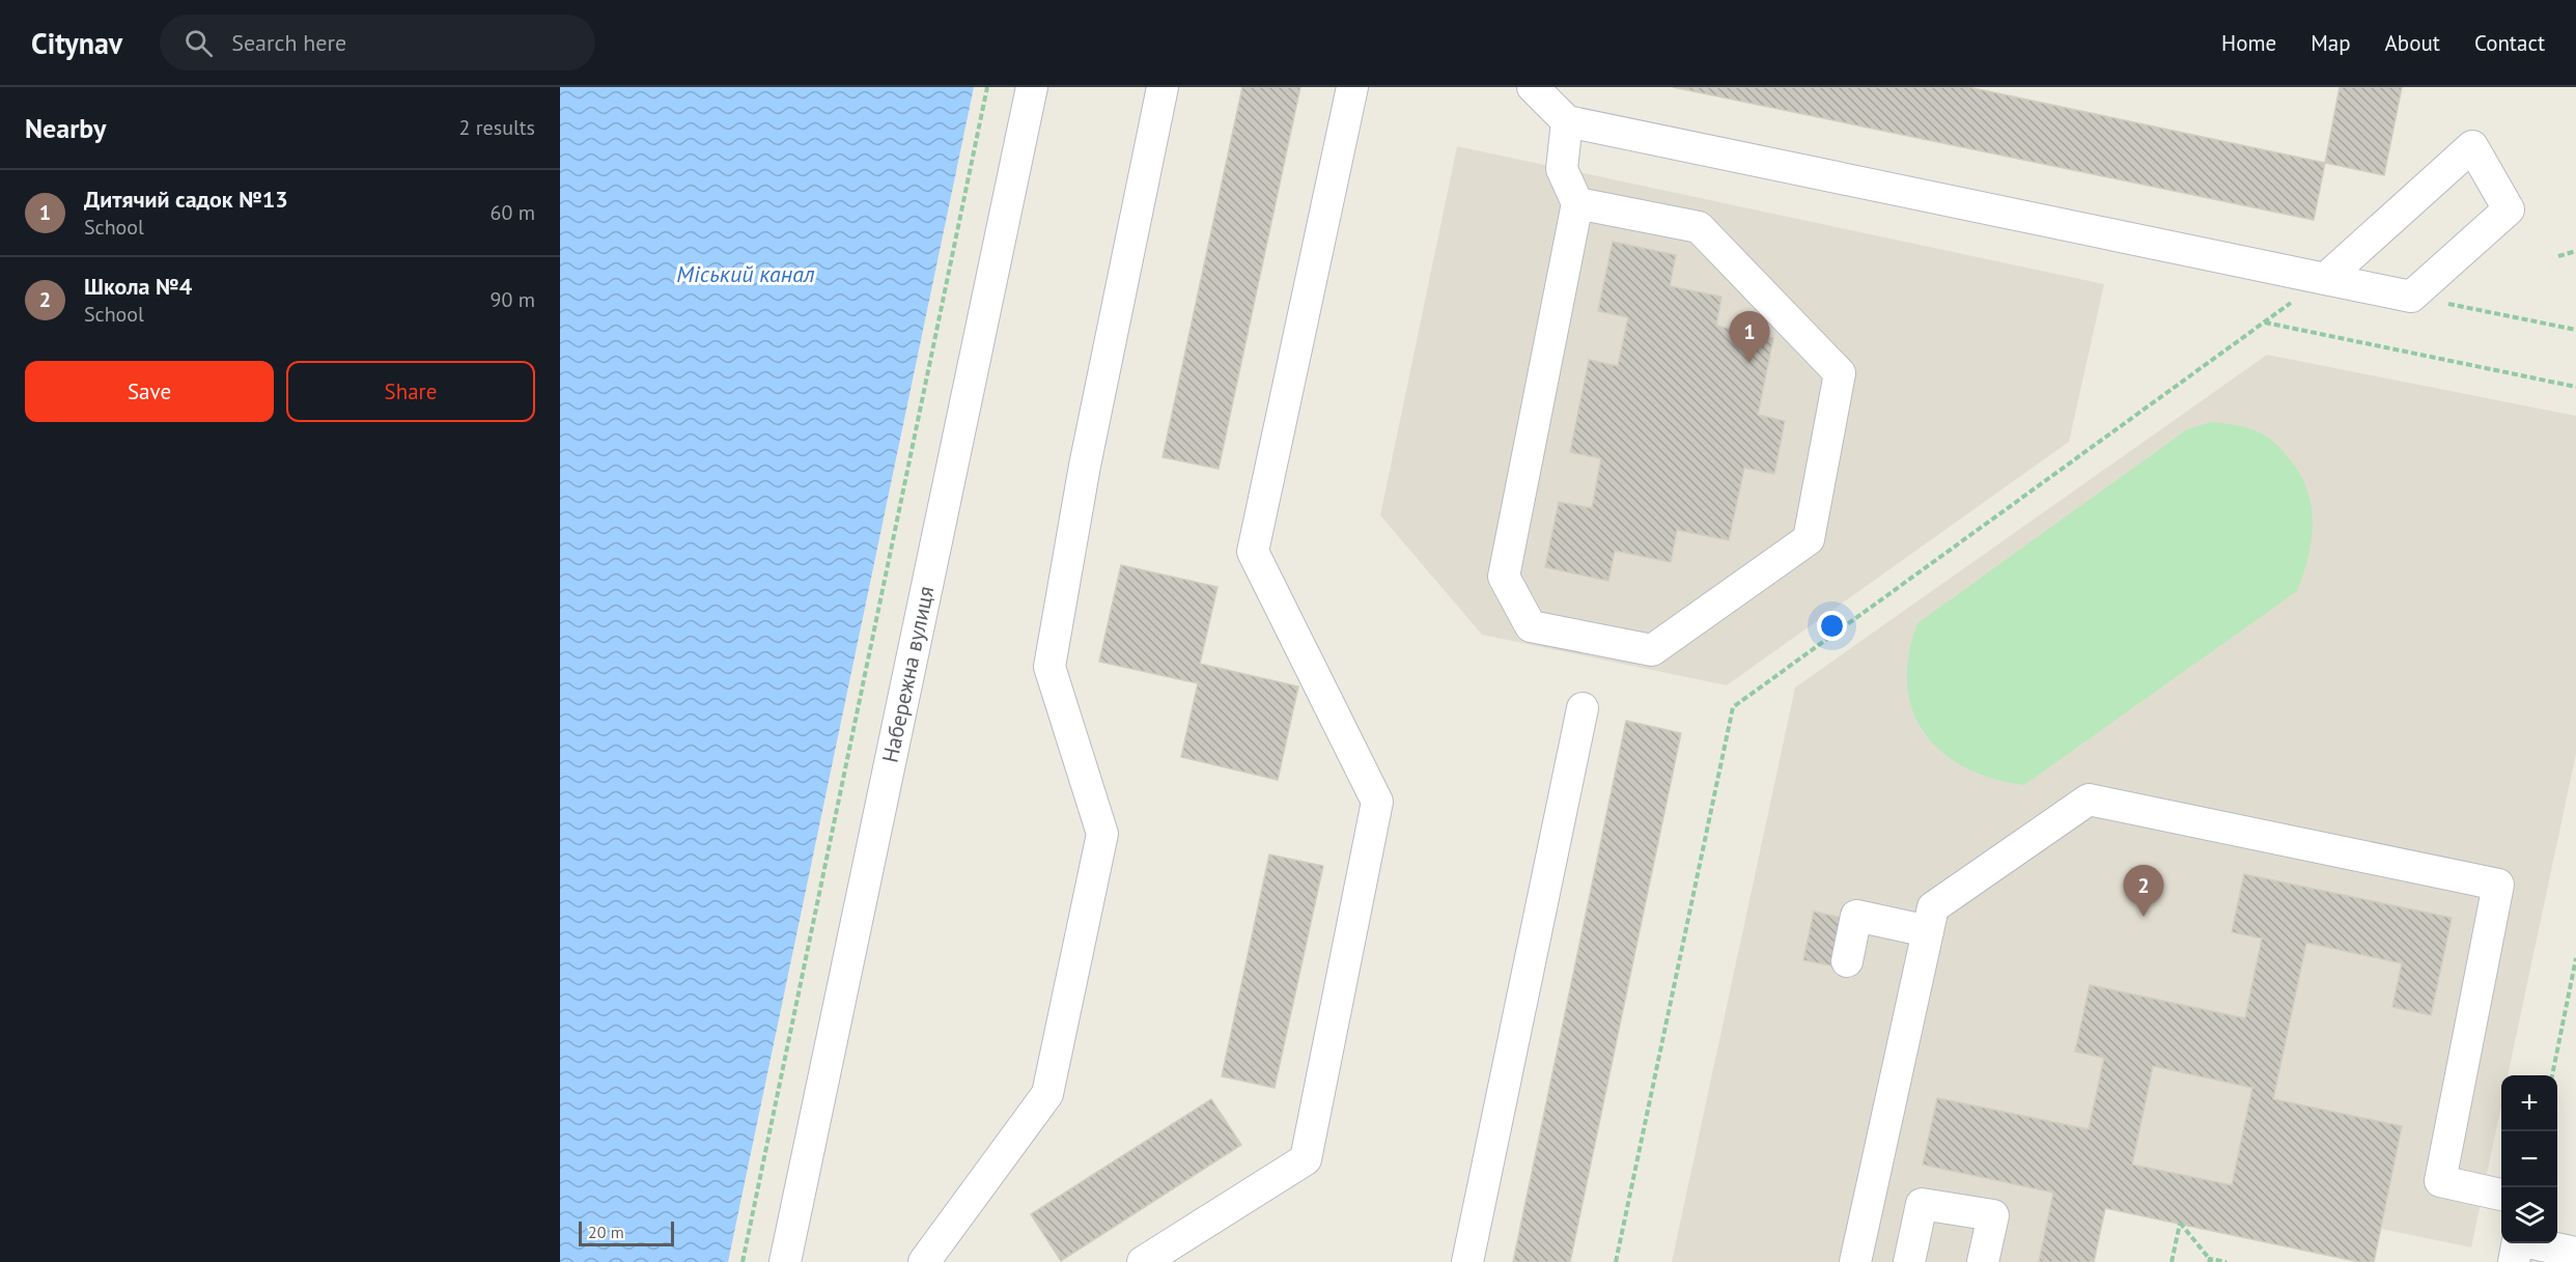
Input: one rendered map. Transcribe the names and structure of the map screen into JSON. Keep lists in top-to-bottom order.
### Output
{
  "streets": {
    "street": ["Набережна вулиця"]
  },
  "water": ["Міський канал"],
  "scale_bar": "20 m",
  "page": {
    "header": "Citynav",
    "search": "Search here",
    "nav": [
      "Home",
      "Map",
      "About",
      "Contact"
    ],
    "heading": ["Nearby", "2 results"],
    "list": [
      {
        "mark": "1",
        "name": "Дитячий садок №13",
        "note": "School",
        "value": "60 m"
      },
      {
        "mark": "2",
        "name": "Школа №4",
        "note": "School",
        "value": "90 m"
      }
    ],
    "pins": ["1", "2"],
    "buttons": ["Save", "Share"],
    "map_buttons": ["+", "−"],
    "scale": "20 m"
  }
}
